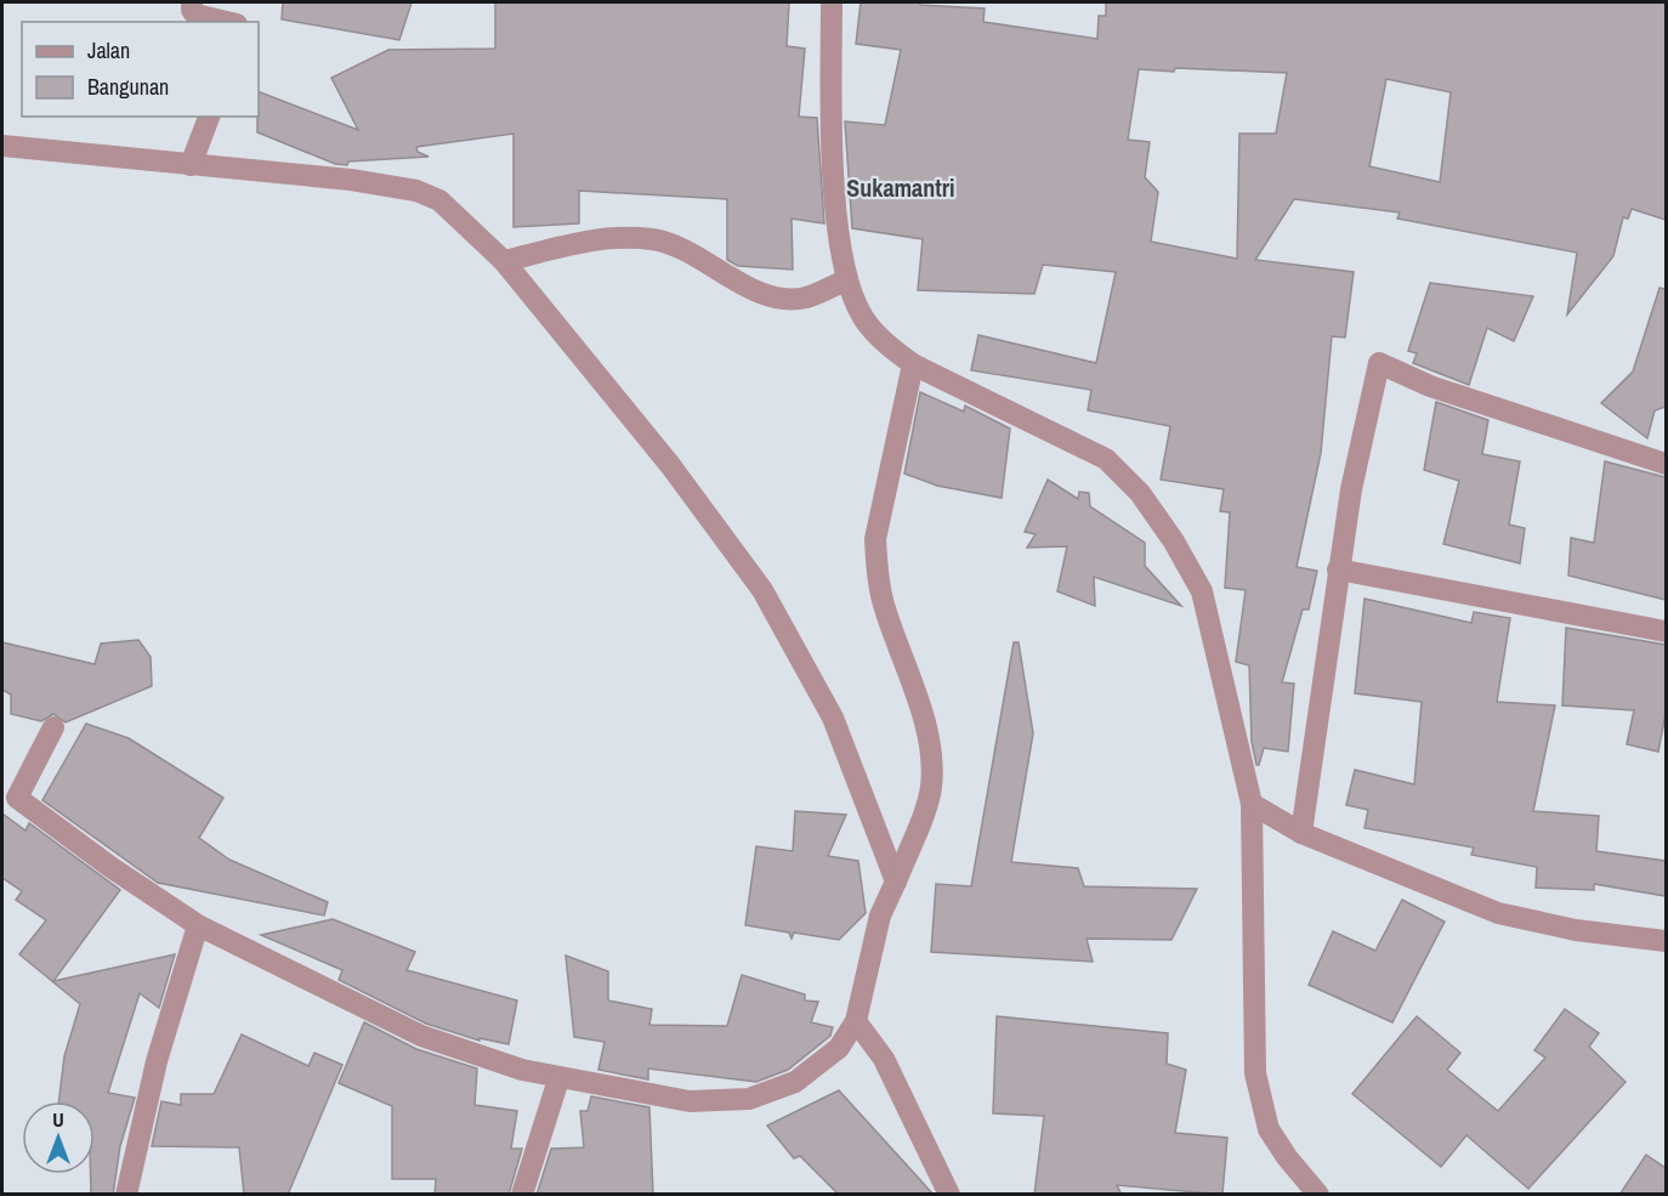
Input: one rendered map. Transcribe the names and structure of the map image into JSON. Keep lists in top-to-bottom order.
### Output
{
  "districts": ["Sukamantri"],
  "legend": ["Jalan", "Bangunan"],
  "north": "top"
}
